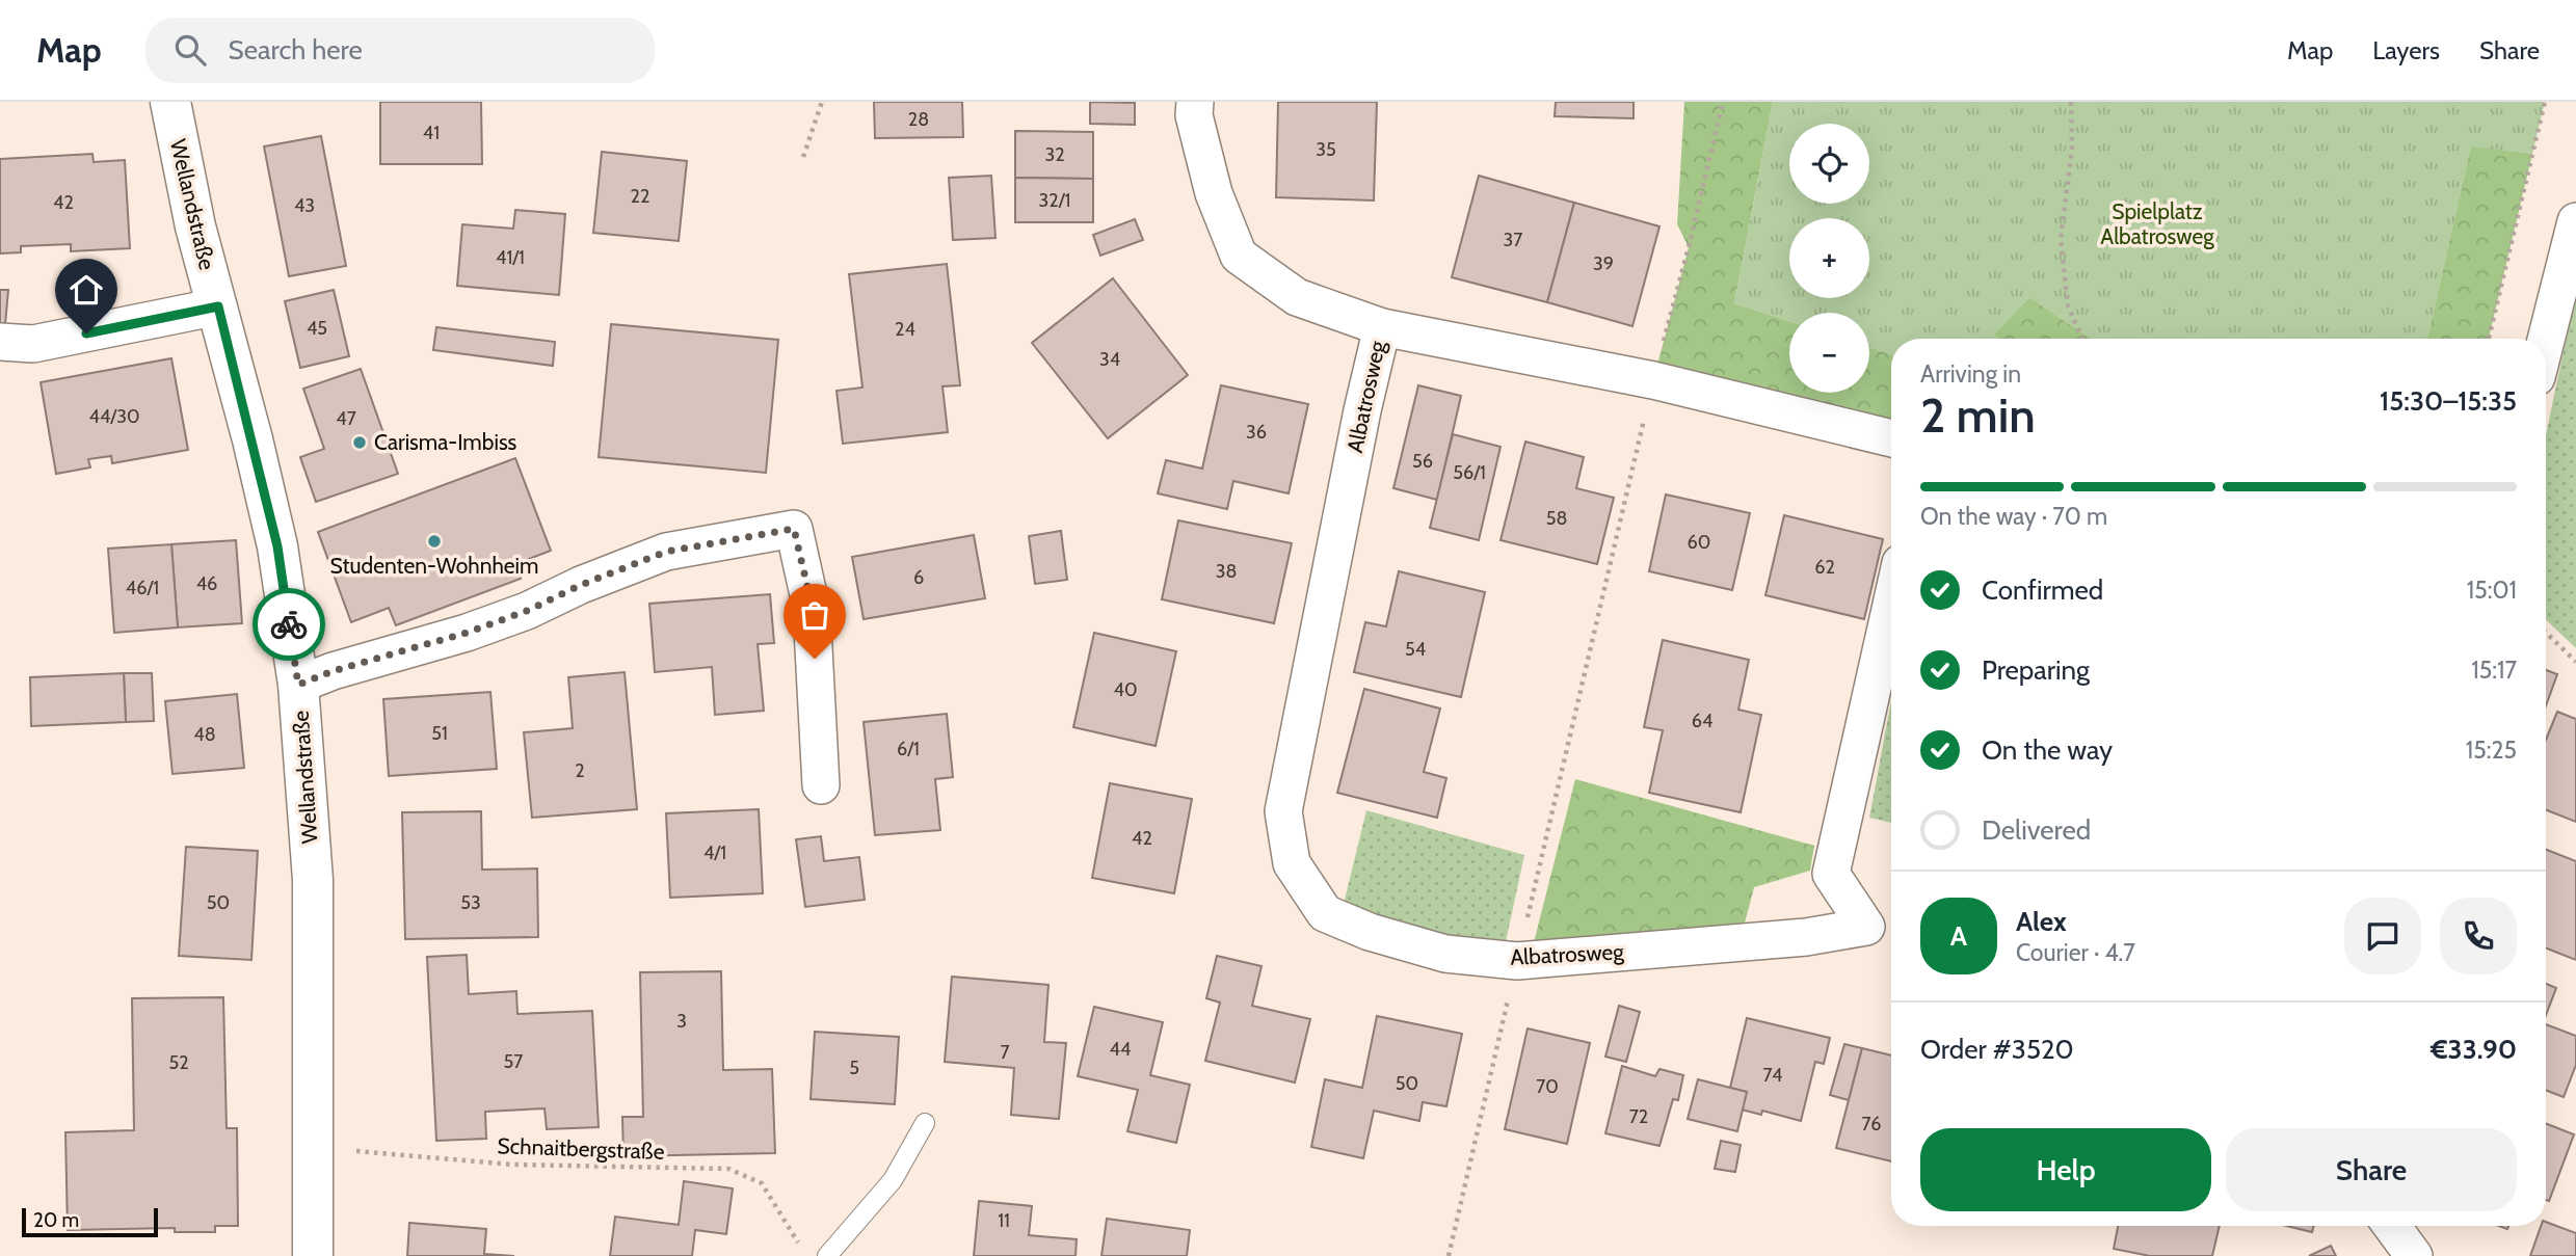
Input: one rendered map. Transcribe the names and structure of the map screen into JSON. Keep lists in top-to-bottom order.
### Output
{
  "streets": {
    "main road": ["Wellandstraße"],
    "street": ["Albatrosweg"],
    "path": ["Schnaitbergstraße"]
  },
  "crossings": [
    ["Wellandstraße", "Schnaitbergstraße"]
  ],
  "parks": ["Spielplatz Albatrosweg"],
  "places": ["Carisma-Imbiss", "Studenten-Wohnheim"],
  "house_numbers": [
    "28",
    "41",
    "35",
    "32",
    "22",
    "32/1",
    "42",
    "43",
    "37",
    "41/1",
    "39",
    "45",
    "24",
    "34",
    "44/30",
    "47",
    "36",
    "56",
    "56/1",
    "58",
    "60",
    "62",
    "38",
    "6",
    "46",
    "46/1",
    "54",
    "40",
    "64",
    "51",
    "48",
    "6/1",
    "2",
    "42",
    "4/1",
    "50",
    "53",
    "3",
    "44",
    "7",
    "57",
    "52",
    "5",
    "74",
    "50",
    "70",
    "72",
    "76",
    "11"
  ],
  "scale_bar": "20 m",
  "page": {
    "header": "Map",
    "search": "Search here",
    "nav": ["Map", "Layers", "Share"],
    "map_buttons": ["+", "−"],
    "heading": ["2 min", "Arriving in", "15:30–15:35"],
    "panel": [
      "Alex",
      "Courier · 4.7",
      "Order #3520",
      "€33.90"
    ],
    "bar": "On the way · 70 m",
    "list": [
      ["Confirmed", "15:01"],
      ["Preparing", "15:17"],
      ["On the way", "15:25"],
      "Delivered"
    ],
    "round": "A",
    "buttons": ["Help", "Share"],
    "scale": "20 m"
  }
}
